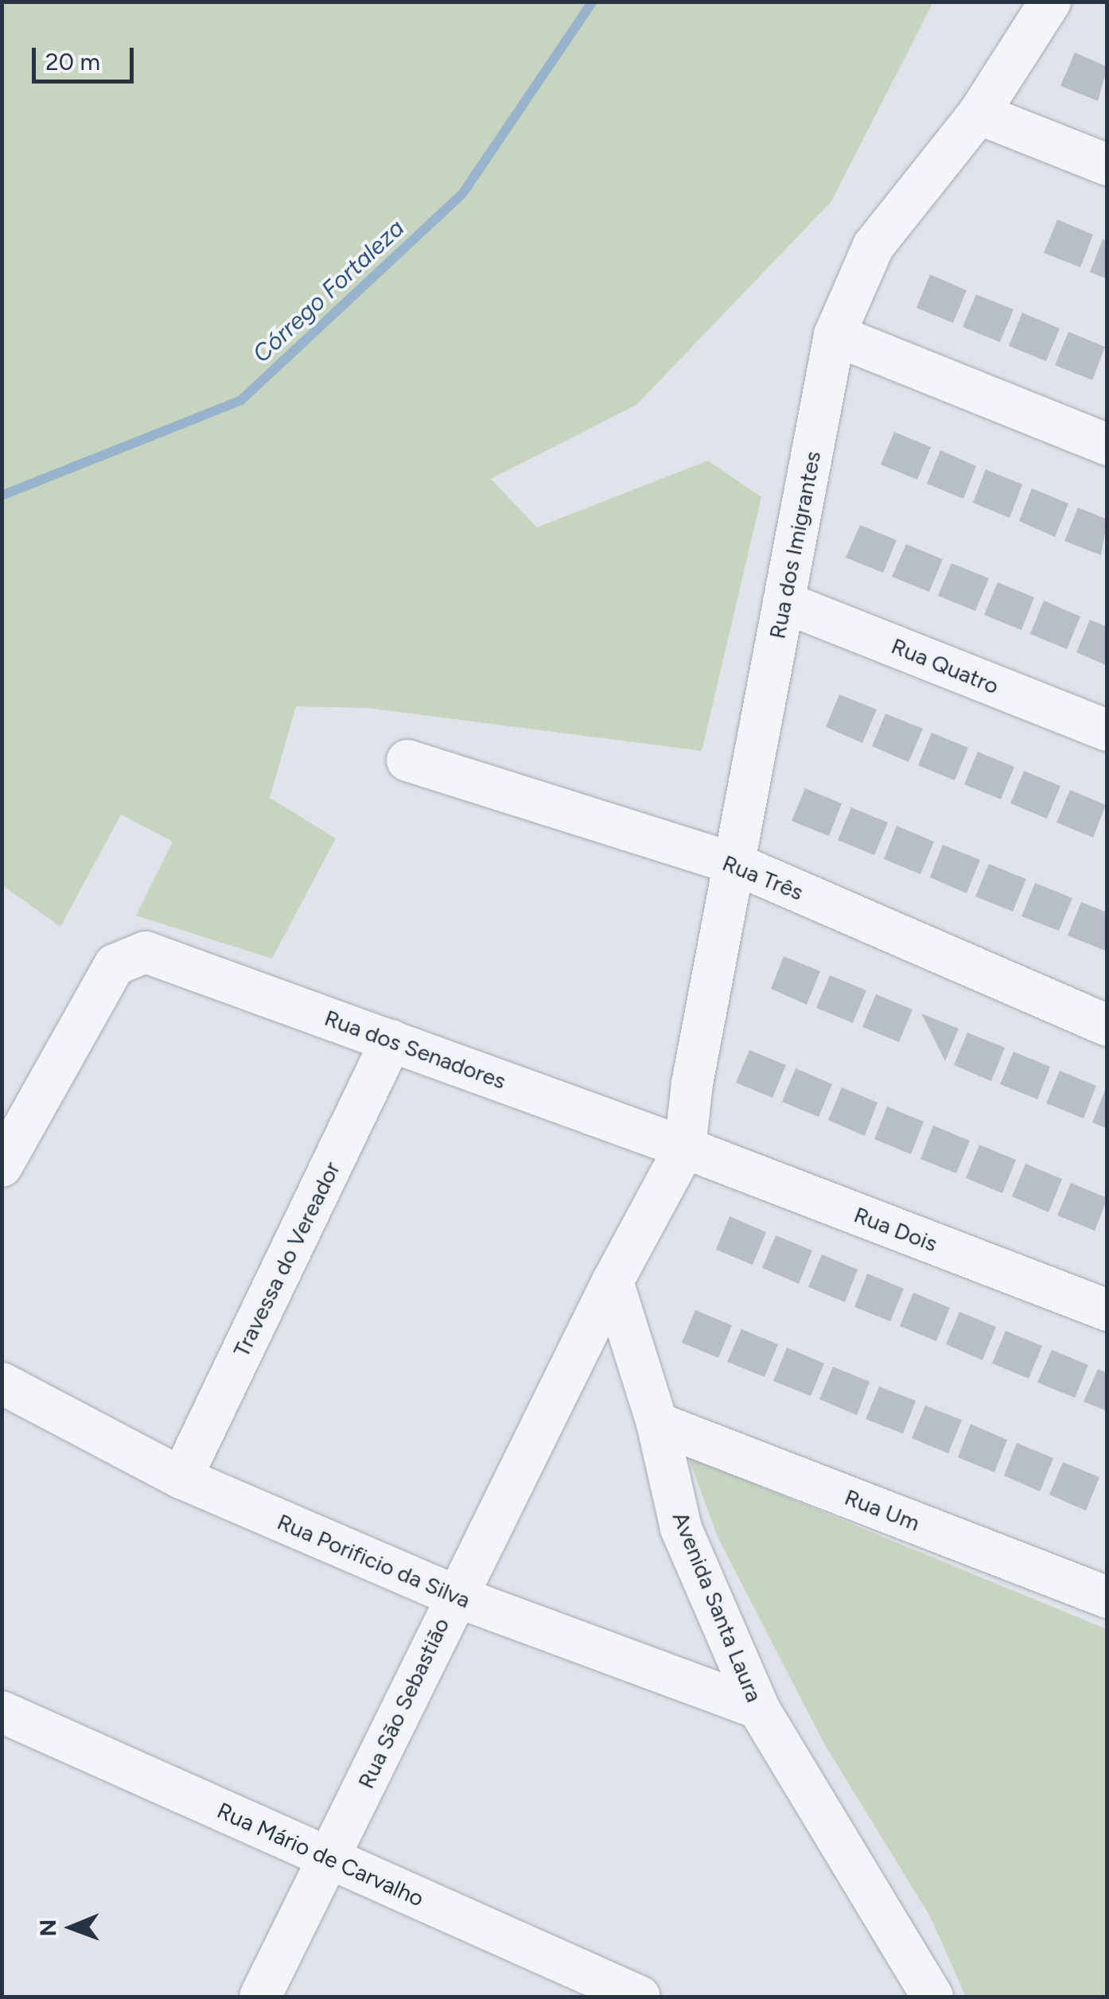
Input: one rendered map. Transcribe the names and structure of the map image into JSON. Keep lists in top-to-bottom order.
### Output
{
  "streets": {
    "street": [
      "Rua dos Imigrantes",
      "Rua Quatro",
      "Rua Três",
      "Rua dos Senadores",
      "Rua Dois",
      "Travessa do Vereador",
      "Rua Um",
      "Rua Porificio da Silva",
      "Avenida Santa Laura",
      "Rua São Sebastião",
      "Rua Mário de Carvalho"
    ]
  },
  "crossings": [
    ["Rua dos Imigrantes", "Rua Quatro"],
    ["Rua dos Imigrantes", "Rua Três"],
    ["Rua dos Imigrantes", "Rua dos Senadores"],
    ["Rua dos Imigrantes", "Rua Dois"],
    ["Rua dos Senadores", "Rua Dois"],
    ["Rua dos Senadores", "Travessa do Vereador"],
    ["Travessa do Vereador", "Rua Porificio da Silva"],
    ["Rua Um", "Avenida Santa Laura"],
    ["Rua Porificio da Silva", "Avenida Santa Laura"],
    ["Rua Porificio da Silva", "Rua São Sebastião"],
    ["Avenida Santa Laura", "Rua São Sebastião"],
    ["Rua São Sebastião", "Rua Mário de Carvalho"]
  ],
  "water": ["Córrego Fortaleza"],
  "scale_bar": "20 m",
  "north": "left"
}
